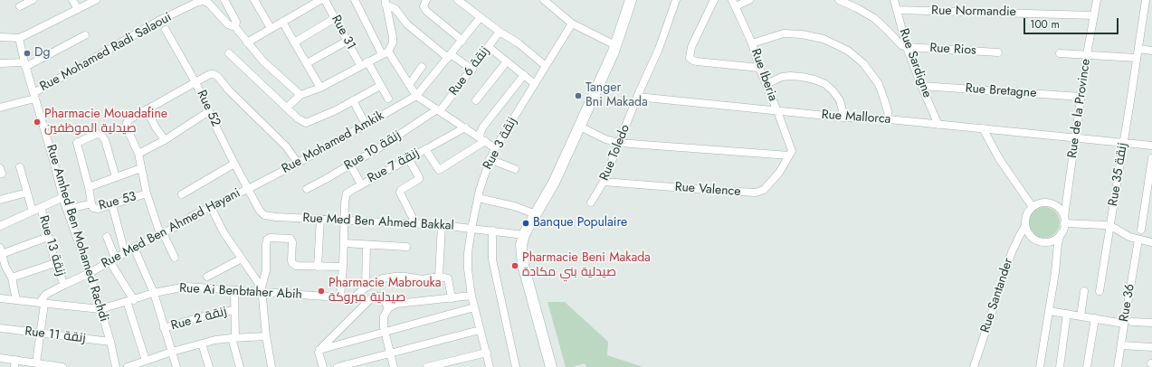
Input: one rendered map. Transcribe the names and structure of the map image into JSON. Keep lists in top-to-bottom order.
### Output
{
  "streets": {
    "street": [
      "Rue Normandie",
      "Rue 31",
      "Rue Rios",
      "Rue Mohamed Radi Salaoui",
      "Rue Sardigne",
      "Rue 6 زنقة",
      "Rue Iberia",
      "Rue Bretagne",
      "Rue 52",
      "Rue de la Province",
      "Rue Mallorca",
      "Rue Mohamed Amkik",
      "Rue 3 زنقة",
      "Rue 10 زنقة",
      "Rue Toledo",
      "Rue 7 زنقة",
      "Rue 35 زنقة",
      "Rue Valence",
      "Rue 53",
      "Rue Med Ben Ahmed Bakkal",
      "Rue Med Ben Ahmed Hayani",
      "Rue Amhed Ben Mohamed Rachdi",
      "Rue 13 زنقة",
      "Rue Ai Benbtaher Abih",
      "Rue Santander",
      "Rue 36",
      "Rue 2 زنقة",
      "Rue 11 زنقة"
    ]
  },
  "crossings": [
    ["Rue Normandie", "Rue Sardigne"],
    ["Rue Normandie", "Rue de la Province"],
    ["Rue Rios", "Rue Sardigne"],
    ["Rue Mohamed Radi Salaoui", "Rue Amhed Ben Mohamed Rachdi"],
    ["Rue Sardigne", "Rue Bretagne"],
    ["Rue Sardigne", "Rue Mallorca"],
    ["Rue 6 زنقة", "Rue 10 زنقة"],
    ["Rue Iberia", "Rue Mallorca"],
    ["Rue Iberia", "Rue Valence"],
    ["Rue Bretagne", "Rue de la Province"],
    ["Rue 52", "Rue Mohamed Amkik"],
    ["Rue 52", "Rue Med Ben Ahmed Bakkal"],
    ["Rue 52", "Rue Med Ben Ahmed Hayani"],
    ["Rue de la Province", "Rue Mallorca"],
    ["Rue de la Province", "Rue Santander"],
    ["Rue Mallorca", "Rue Toledo"],
    ["Rue Mallorca", "Rue 35 زنقة"],
    ["Rue Mohamed Amkik", "Rue Med Ben Ahmed Bakkal"],
    ["Rue Mohamed Amkik", "Rue Med Ben Ahmed Hayani"],
    ["Rue 3 زنقة", "Rue Med Ben Ahmed Bakkal"],
    ["Rue Toledo", "Rue Valence"],
    ["Rue 7 زنقة", "Rue Med Ben Ahmed Bakkal"],
    ["Rue Med Ben Ahmed Bakkal", "Rue Med Ben Ahmed Hayani"],
    ["Rue Med Ben Ahmed Hayani", "Rue Amhed Ben Mohamed Rachdi"],
    ["Rue Med Ben Ahmed Hayani", "Rue 13 زنقة"],
    ["Rue Amhed Ben Mohamed Rachdi", "Rue Ai Benbtaher Abih"],
    ["Rue Amhed Ben Mohamed Rachdi", "Rue 11 زنقة"]
  ],
  "places": [
    "Dg",
    "Tanger Bni Makada",
    "Pharmacie Mouadafine صيدلية الموظفين",
    "Banque Populaire",
    "Pharmacie Beni Makada صيدلية بني مكادة",
    "Pharmacie Mabrouka صيدلية مبروكة"
  ],
  "scale_bar": "100 m"
}
